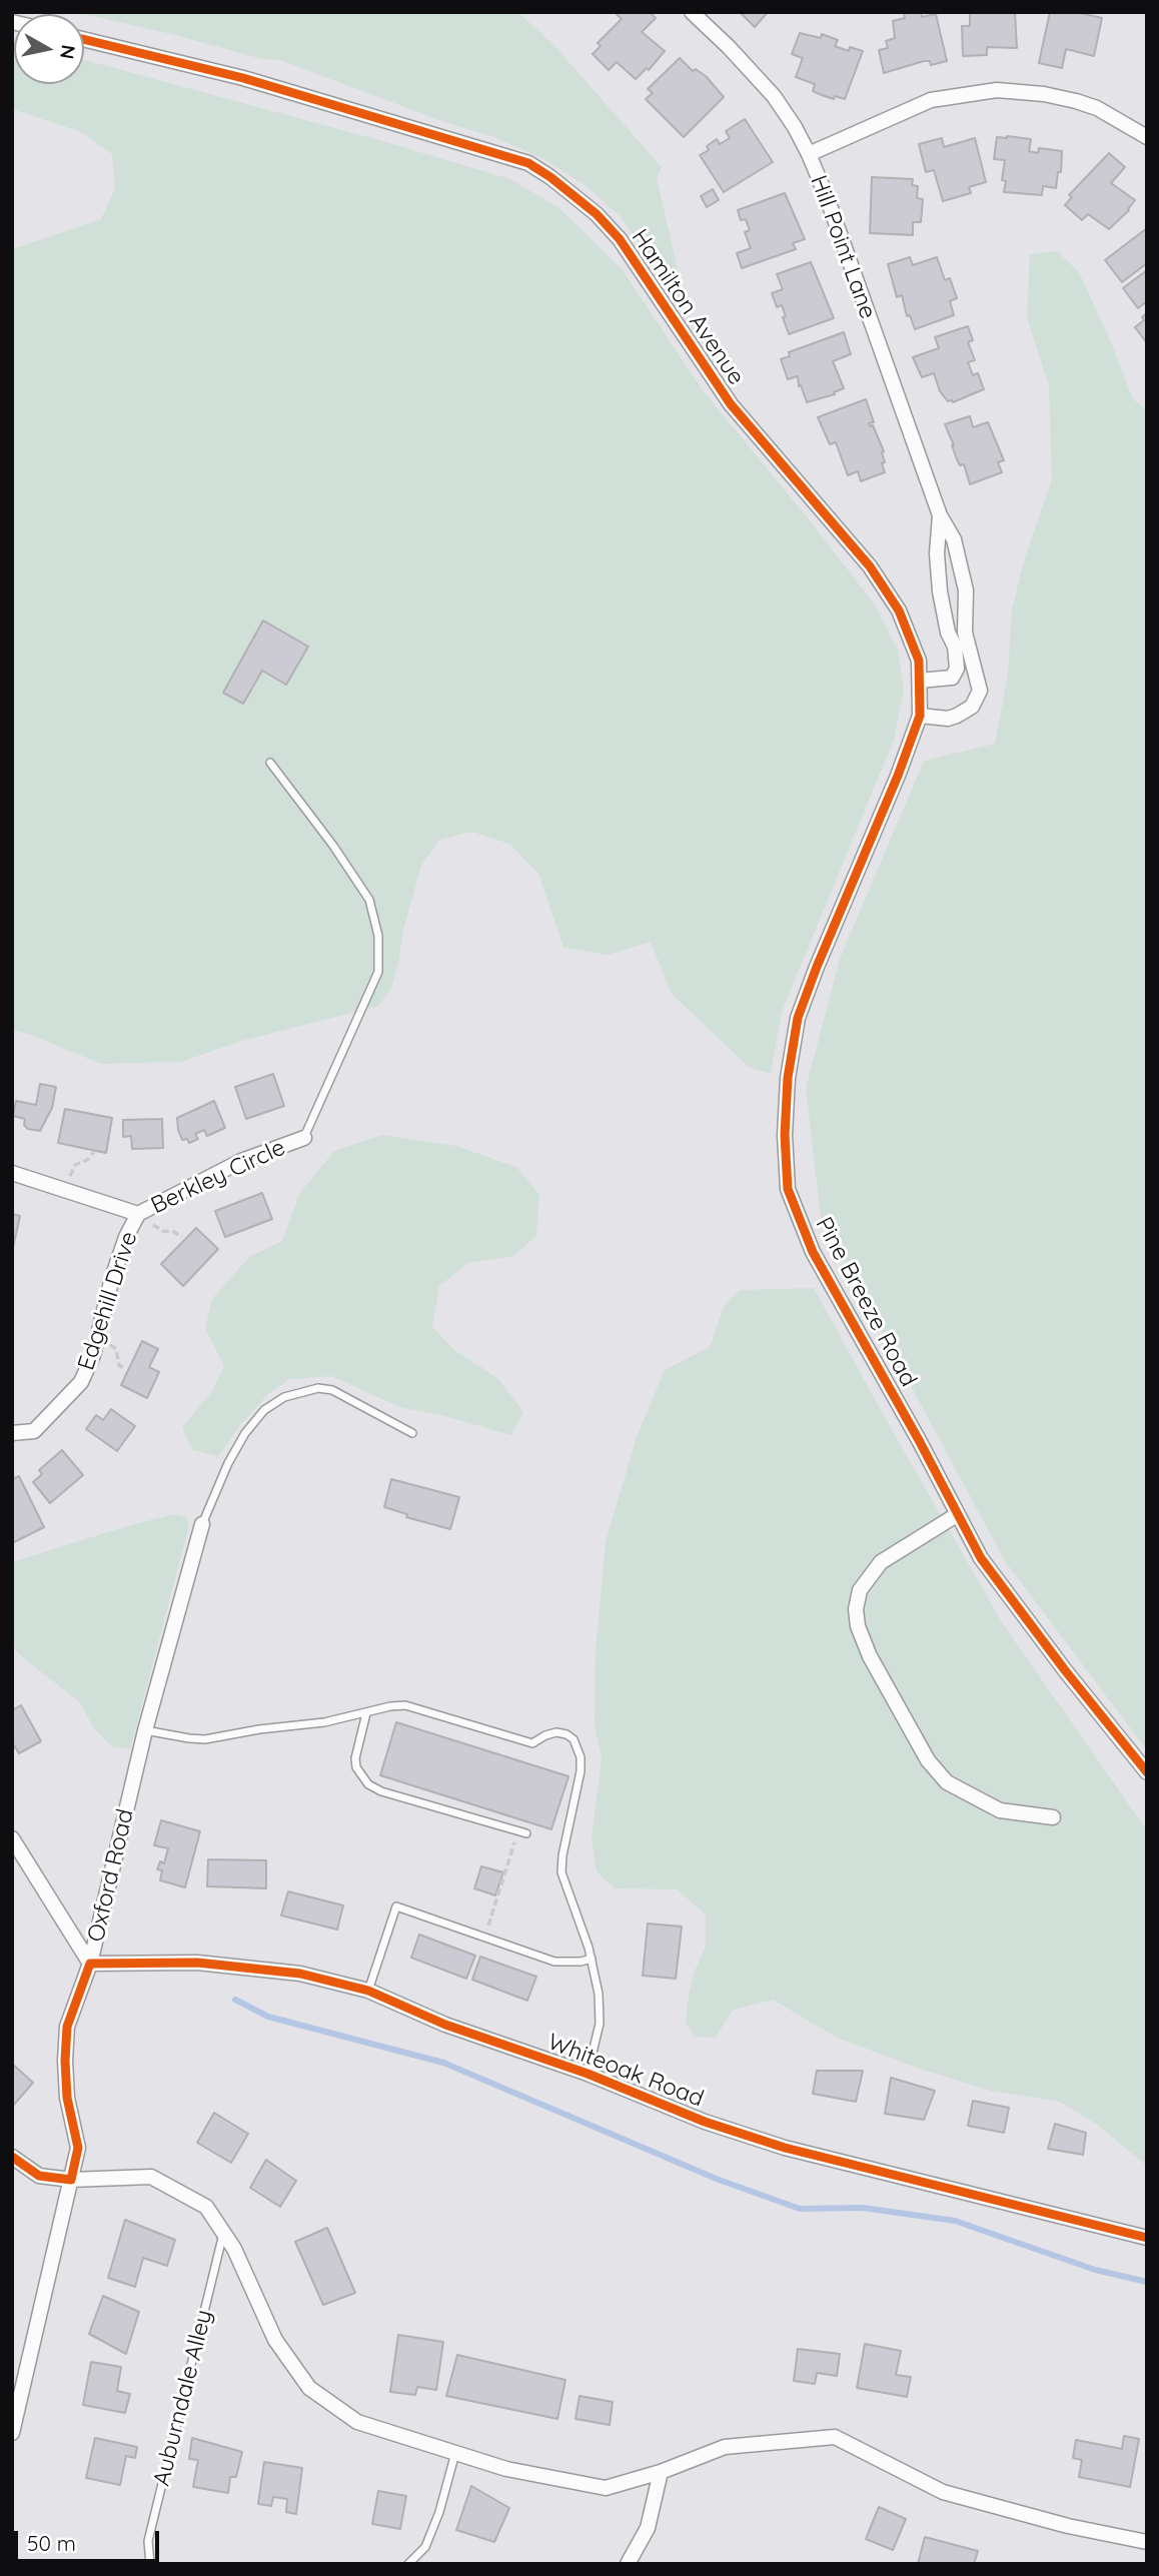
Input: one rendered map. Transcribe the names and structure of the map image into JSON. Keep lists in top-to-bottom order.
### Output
{
  "streets": {
    "street": [
      "Hill Point Lane",
      "Hamilton Avenue",
      "Berkley Circle",
      "Edgehill Drive",
      "Pine Breeze Road",
      "Oxford Road",
      "Whiteoak Road"
    ],
    "lane": ["Auburndale Alley"]
  },
  "crossings": [
    ["Hill Point Lane", "Hamilton Avenue"],
    ["Hill Point Lane", "Pine Breeze Road"],
    ["Hamilton Avenue", "Pine Breeze Road"],
    ["Berkley Circle", "Edgehill Drive"],
    ["Oxford Road", "Whiteoak Road"]
  ],
  "scale_bar": "50 m",
  "north": "right"
}
